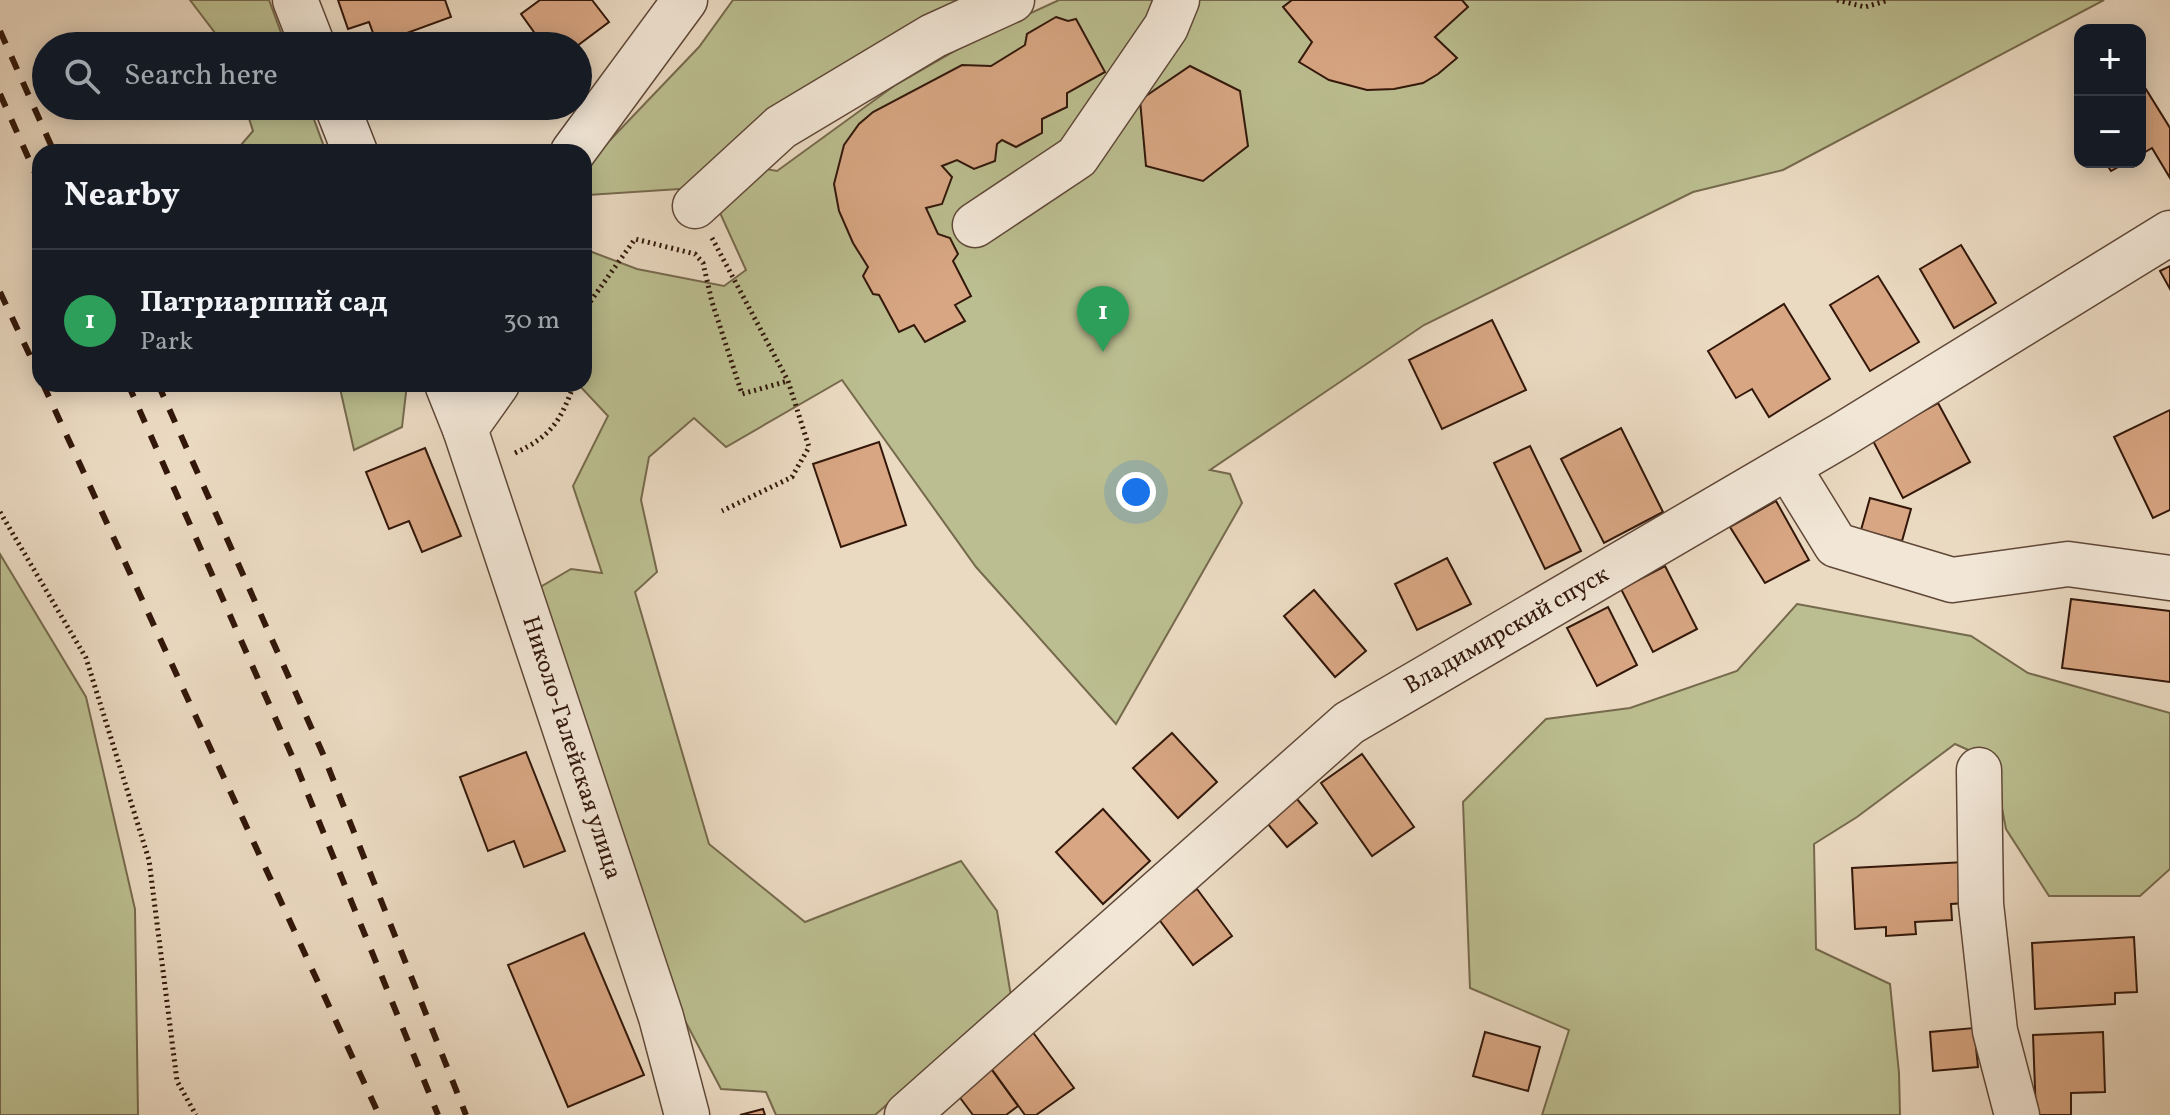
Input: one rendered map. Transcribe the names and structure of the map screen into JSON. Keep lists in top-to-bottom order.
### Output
{
  "streets": {
    "street": ["Владимирский спуск", "Николо-Галейская улица"]
  },
  "page": {
    "map_buttons": ["+", "−"],
    "search": "Search here",
    "heading": "Nearby",
    "list": [
      {
        "mark": "1",
        "name": "Патриарший сад",
        "note": "Park",
        "value": "30 m"
      }
    ],
    "pins": "1"
  }
}
